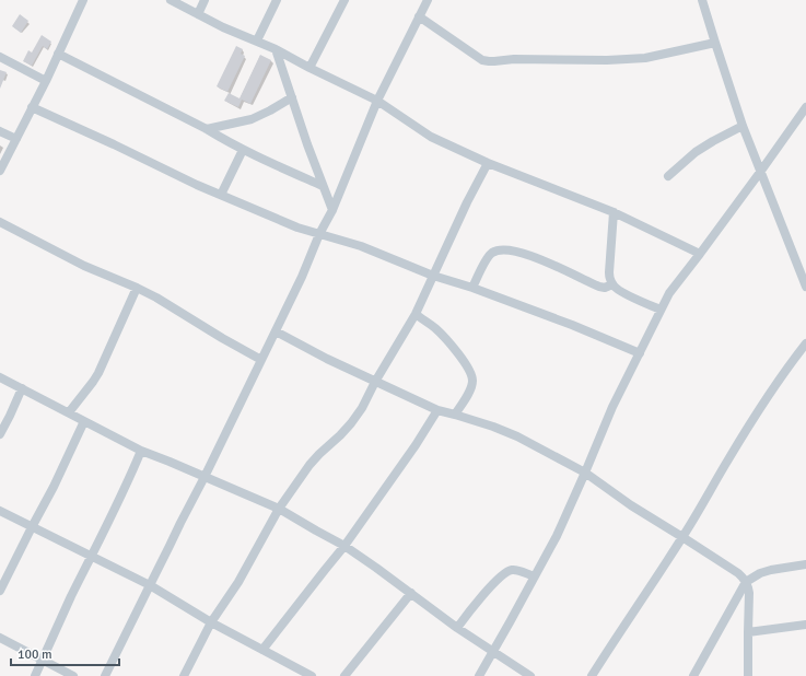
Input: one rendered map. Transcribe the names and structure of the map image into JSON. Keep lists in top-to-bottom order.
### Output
{
  "scale_bar": "100 m"
}
